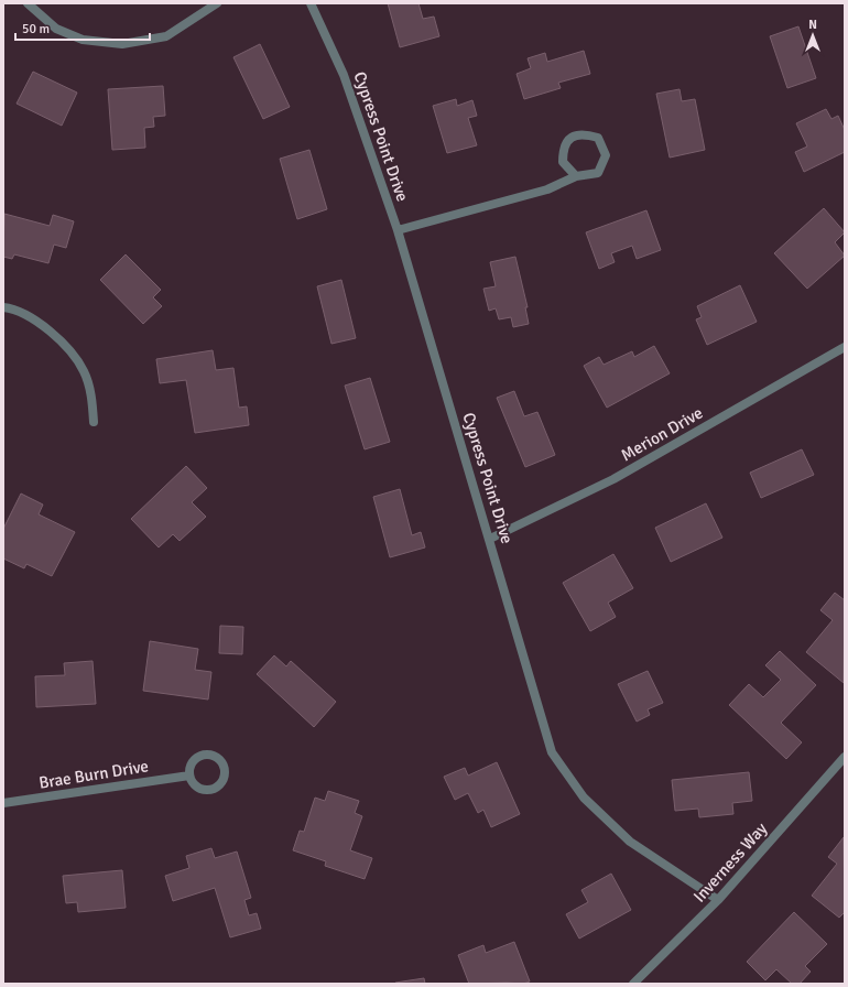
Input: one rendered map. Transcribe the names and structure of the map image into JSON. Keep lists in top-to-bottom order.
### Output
{
  "streets": {
    "street": [
      "Cypress Point Drive",
      "Merion Drive",
      "Brae Burn Drive",
      "Inverness Way"
    ]
  },
  "crossings": [
    ["Cypress Point Drive", "Merion Drive"],
    ["Cypress Point Drive", "Inverness Way"]
  ],
  "scale_bar": "50 m",
  "north": "top"
}
